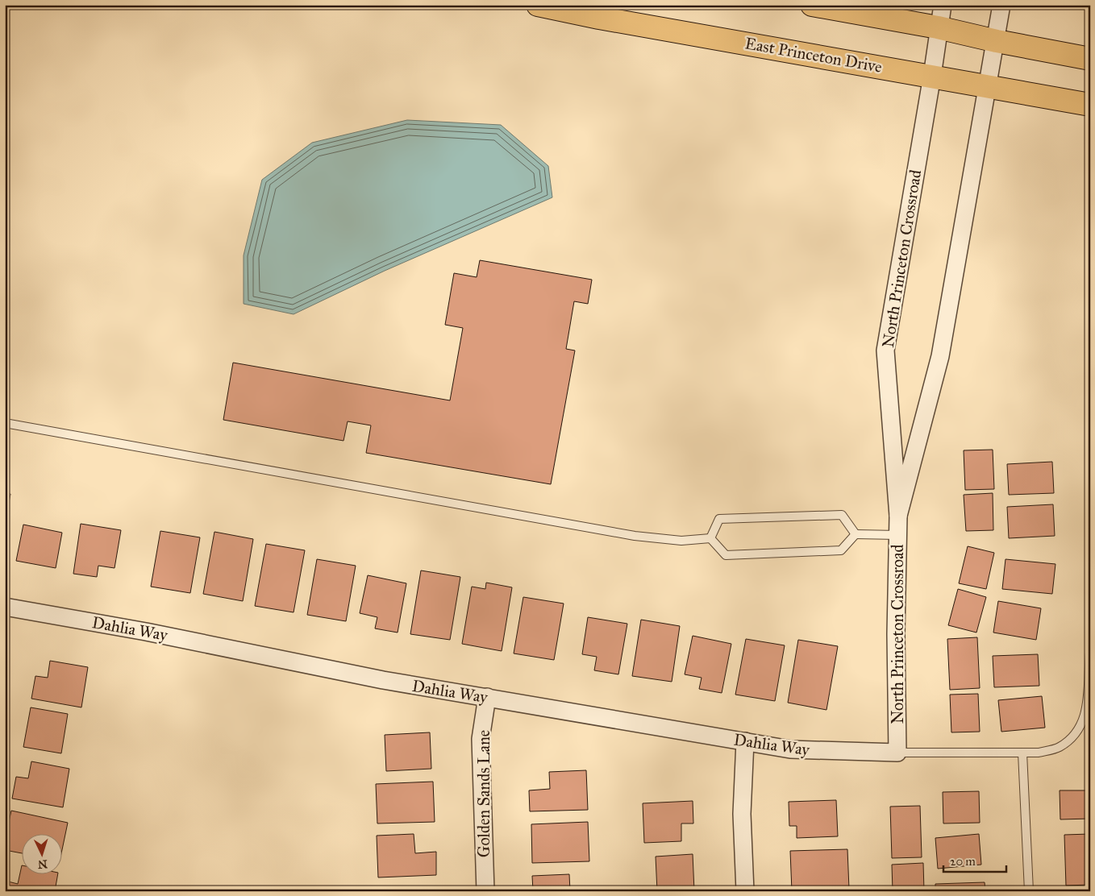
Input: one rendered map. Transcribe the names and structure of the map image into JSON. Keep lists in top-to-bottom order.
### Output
{
  "streets": {
    "highway": ["East Princeton Drive"],
    "street": ["North Princeton Crossroad", "Dahlia Way", "Golden Sands Lane"]
  },
  "crossings": [
    ["East Princeton Drive", "North Princeton Crossroad"],
    ["North Princeton Crossroad", "Dahlia Way"],
    ["Dahlia Way", "Golden Sands Lane"]
  ],
  "scale_bar": "20 m",
  "north": "bottom"
}
